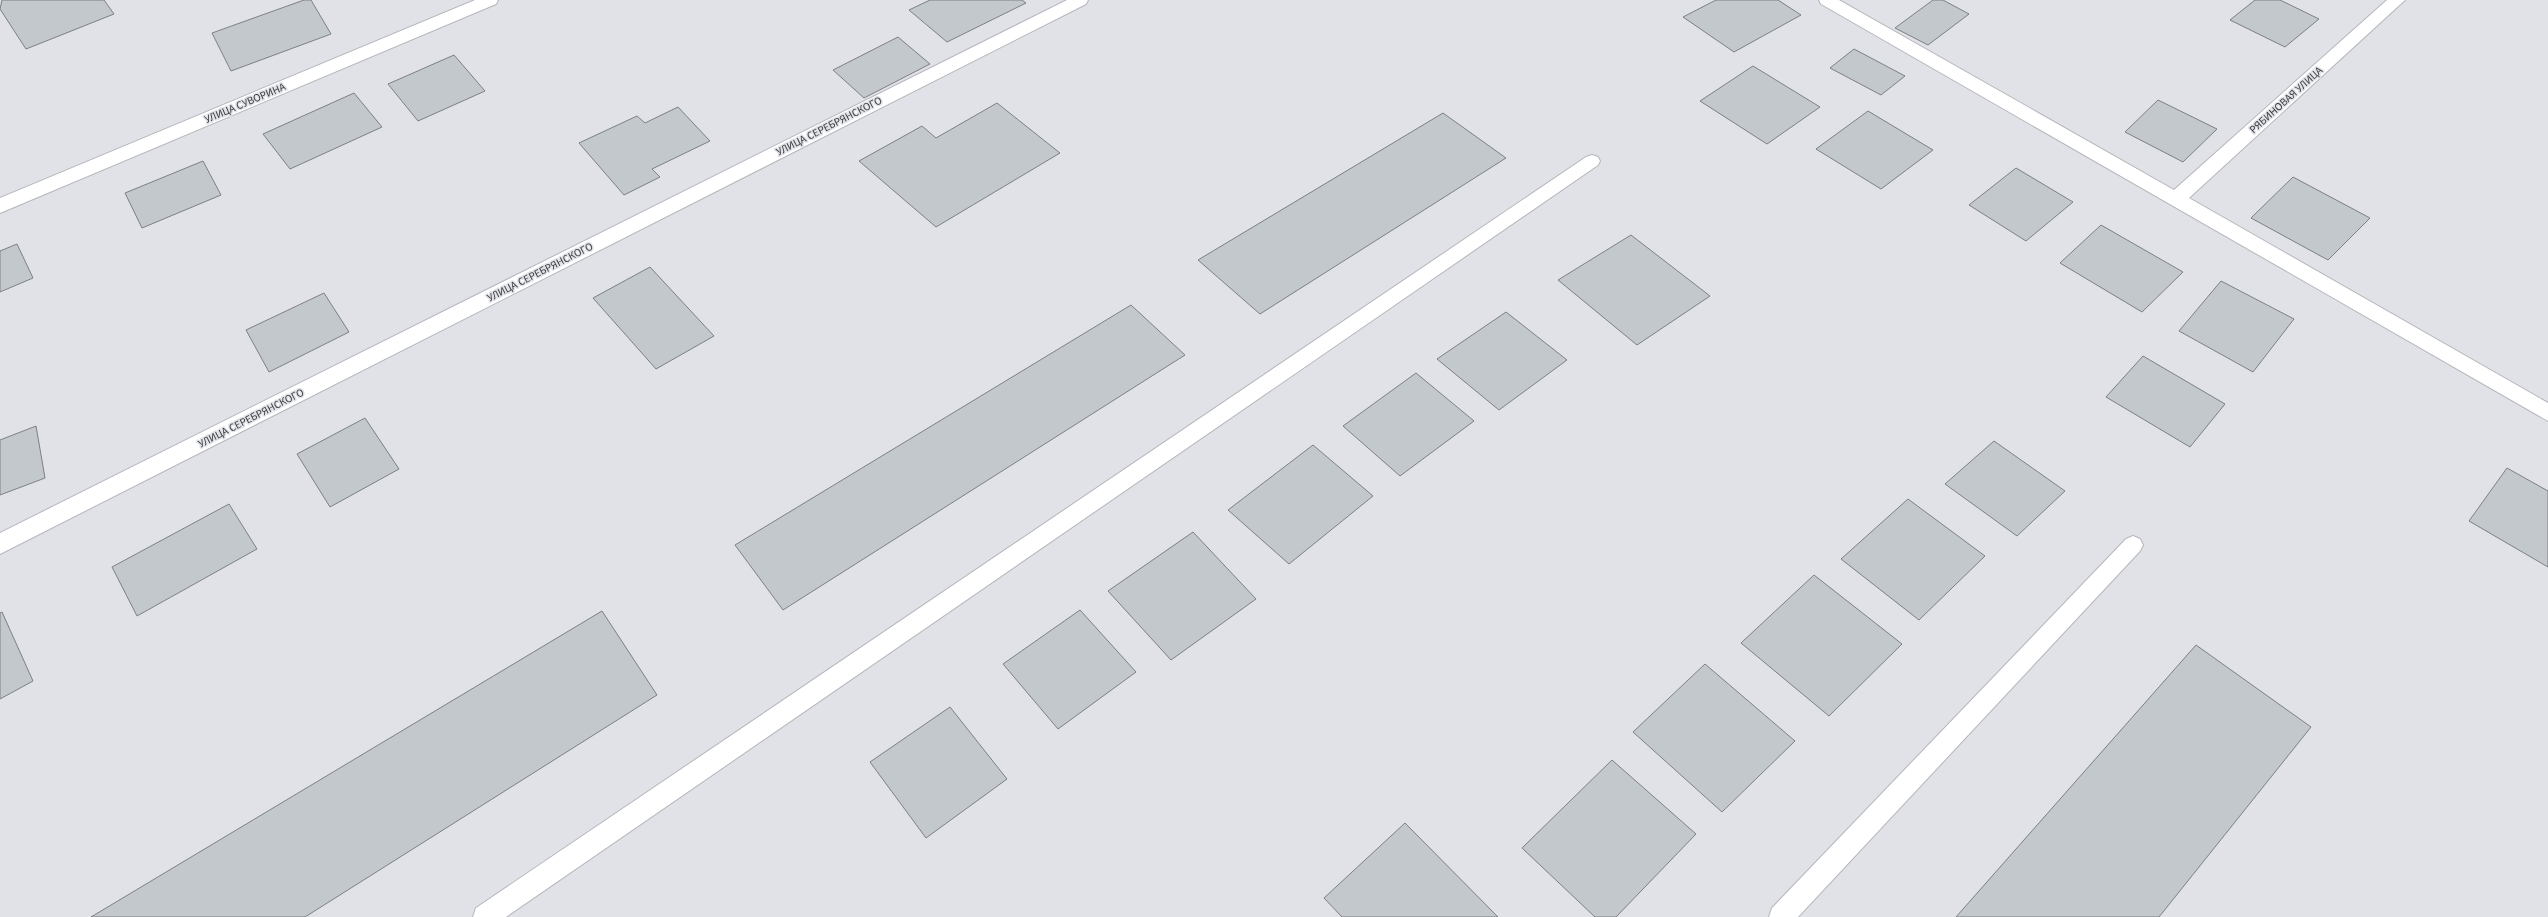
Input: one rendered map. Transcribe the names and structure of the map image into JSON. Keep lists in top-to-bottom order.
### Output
{
  "streets": {
    "street": ["РЯБИНОВАЯ УЛИЦА", "УЛИЦА СУВОРИНА", "УЛИЦА СЕРЕБРЯНСКОГО"]
  }
}
